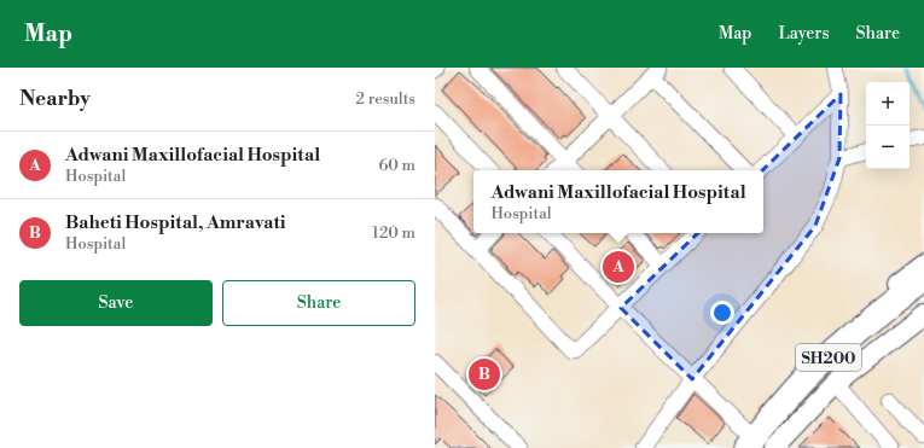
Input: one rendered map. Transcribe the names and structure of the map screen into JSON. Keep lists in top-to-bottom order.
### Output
{
  "streets": {
    "main road": ["SH200"]
  },
  "page": {
    "header": "Map",
    "nav": ["Map", "Layers", "Share"],
    "heading": ["Nearby", "2 results"],
    "map_buttons": ["+", "−"],
    "list": [
      {
        "mark": "A",
        "name": "Adwani Maxillofacial Hospital",
        "note": "Hospital",
        "value": "60 m"
      },
      {
        "mark": "B",
        "name": "Baheti Hospital, Amravati",
        "note": "Hospital",
        "value": "120 m"
      }
    ],
    "popup": ["Adwani Maxillofacial Hospital", "Hospital"],
    "pins": ["A", "B"],
    "buttons": ["Save", "Share"]
  }
}
